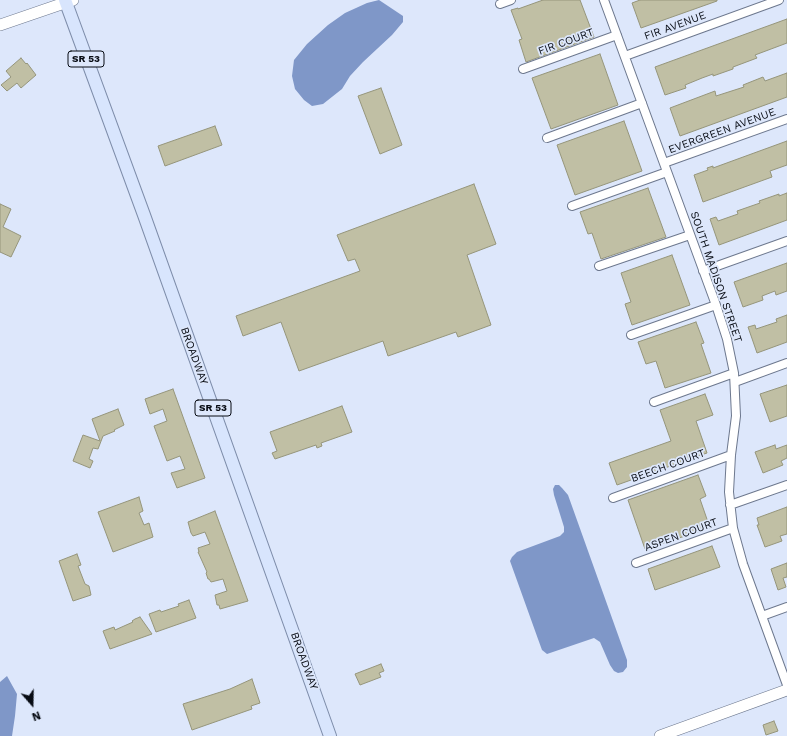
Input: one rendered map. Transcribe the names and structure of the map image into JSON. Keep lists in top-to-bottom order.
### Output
{
  "streets": {
    "main road": ["SR 53", "BROADWAY"],
    "street": [
      "FIR AVENUE",
      "FIR COURT",
      "EVERGREEN AVENUE",
      "SOUTH MADISON STREET",
      "BEECH COURT",
      "ASPEN COURT"
    ]
  },
  "crossings": [
    ["FIR AVENUE", "SOUTH MADISON STREET"],
    ["FIR COURT", "SOUTH MADISON STREET"],
    ["EVERGREEN AVENUE", "SOUTH MADISON STREET"],
    ["SOUTH MADISON STREET", "BEECH COURT"],
    ["SOUTH MADISON STREET", "ASPEN COURT"]
  ],
  "north": "bottom"
}
